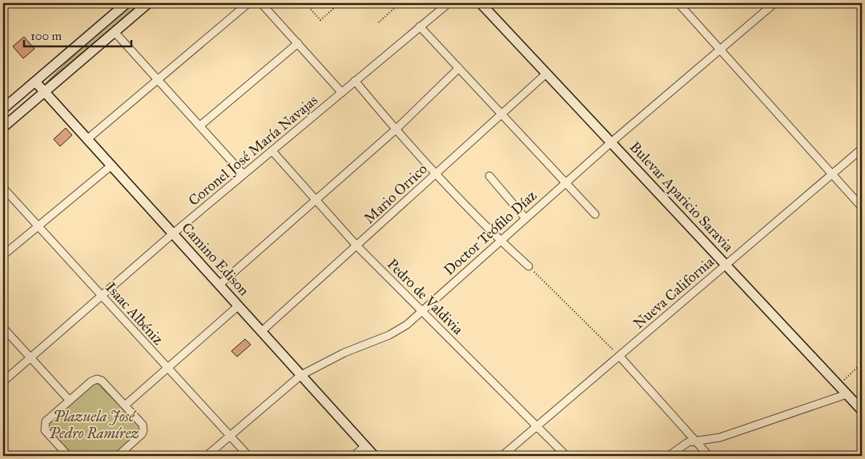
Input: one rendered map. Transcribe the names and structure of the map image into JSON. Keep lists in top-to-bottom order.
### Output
{
  "streets": {
    "street": [
      "Coronel José María Navajas",
      "Mario Orrico",
      "Bulevar Aparicio Saravia",
      "Doctor Teófilo Díaz",
      "Camino Edison",
      "Nueva California",
      "Pedro de Valdivia",
      "Isaac Albéniz"
    ]
  },
  "crossings": [
    ["Coronel José María Navajas", "Camino Edison"],
    ["Coronel José María Navajas", "Pedro de Valdivia"],
    ["Coronel José María Navajas", "Isaac Albéniz"],
    ["Mario Orrico", "Bulevar Aparicio Saravia"],
    ["Mario Orrico", "Camino Edison"],
    ["Mario Orrico", "Pedro de Valdivia"],
    ["Bulevar Aparicio Saravia", "Doctor Teófilo Díaz"],
    ["Bulevar Aparicio Saravia", "Nueva California"],
    ["Doctor Teófilo Díaz", "Camino Edison"],
    ["Doctor Teófilo Díaz", "Pedro de Valdivia"],
    ["Doctor Teófilo Díaz", "Isaac Albéniz"],
    ["Nueva California", "Pedro de Valdivia"]
  ],
  "parks": ["Plazuela José Pedro Ramírez"],
  "scale_bar": "100 m"
}
